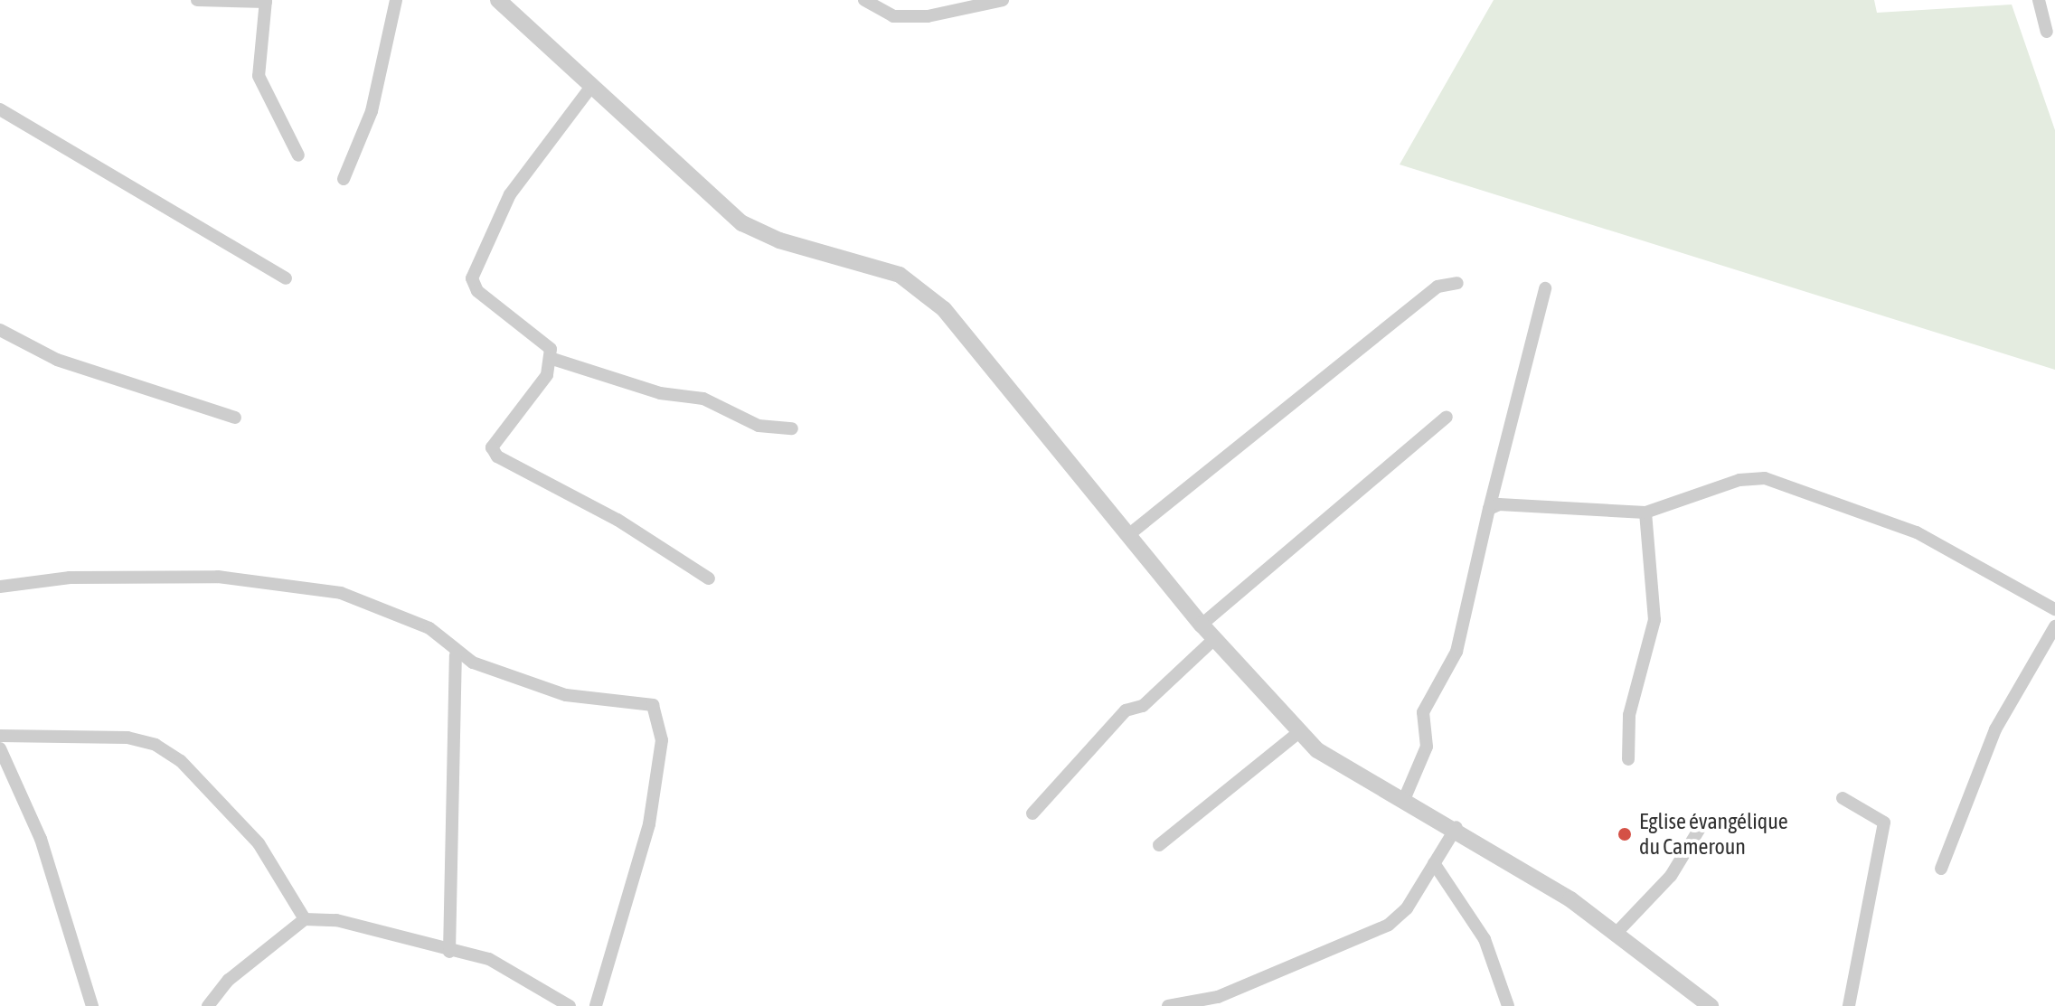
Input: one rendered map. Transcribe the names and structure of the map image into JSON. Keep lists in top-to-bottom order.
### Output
{
  "places": ["Eglise évangélique du Cameroun"]
}
